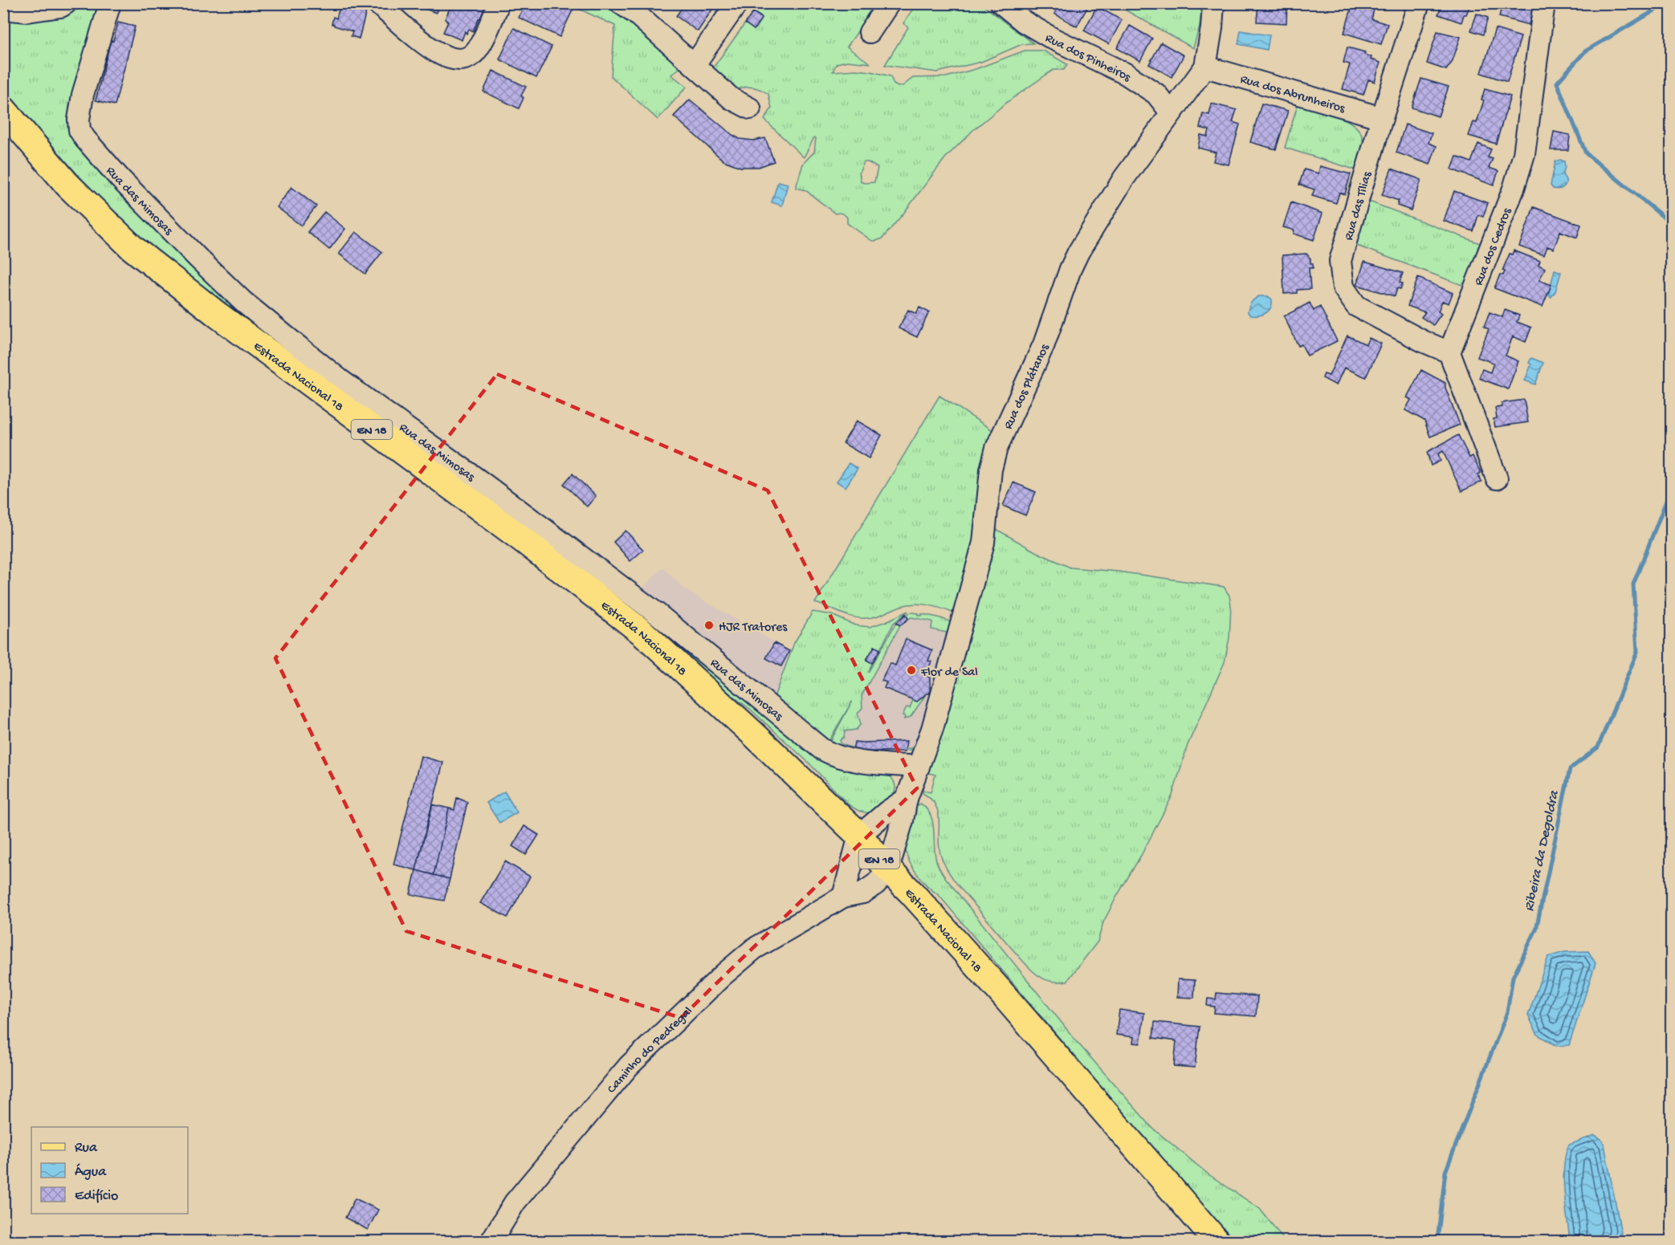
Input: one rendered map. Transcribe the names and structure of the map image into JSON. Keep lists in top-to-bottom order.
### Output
{
  "streets": {
    "main road": ["Estrada Nacional 18", "EN 18"],
    "street": [
      "Rua dos Pinheiros",
      "Rua dos Abrunheiros",
      "Rua das Mimosas",
      "Rua das Tílias",
      "Rua dos Cedros",
      "Rua dos Plátanos",
      "Caminho do Pedregal"
    ]
  },
  "crossings": [
    ["Rua dos Pinheiros", "Rua dos Plátanos"],
    ["Rua dos Abrunheiros", "Rua das Tílias"],
    ["Rua dos Abrunheiros", "Rua dos Plátanos"],
    ["Rua das Mimosas", "Rua dos Plátanos"],
    ["Rua das Tílias", "Rua dos Cedros"],
    ["Estrada Nacional 18", "Rua dos Plátanos"],
    ["Estrada Nacional 18", "Caminho do Pedregal"],
    ["Rua dos Plátanos", "Caminho do Pedregal"]
  ],
  "water": ["Ribeira da Degoldra"],
  "places": ["HJR Tratores", "Flor de Sal"],
  "legend": ["Rua", "Água", "Edifício"]
}
